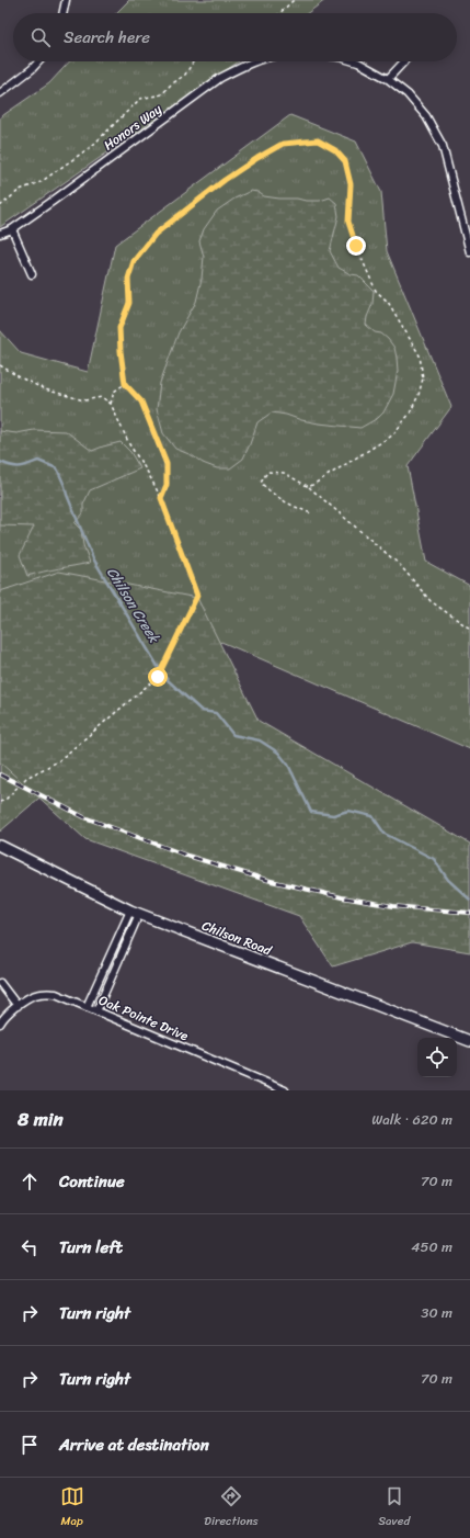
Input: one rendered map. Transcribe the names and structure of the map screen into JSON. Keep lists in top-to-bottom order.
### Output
{
  "streets": {
    "main road": ["Chilson Road"],
    "street": ["Honors Way", "Oak Pointe Drive"]
  },
  "water": ["Chilson Creek"],
  "page": {
    "search": "Search here",
    "heading": ["8 min", "Walk · 620 m"],
    "list": [
      ["Continue", "70 m"],
      ["Turn left", "450 m"],
      ["Turn right", "30 m"],
      ["Turn right", "70 m"],
      "Arrive at destination"
    ],
    "nav": ["Map", "Directions", "Saved"]
  }
}
